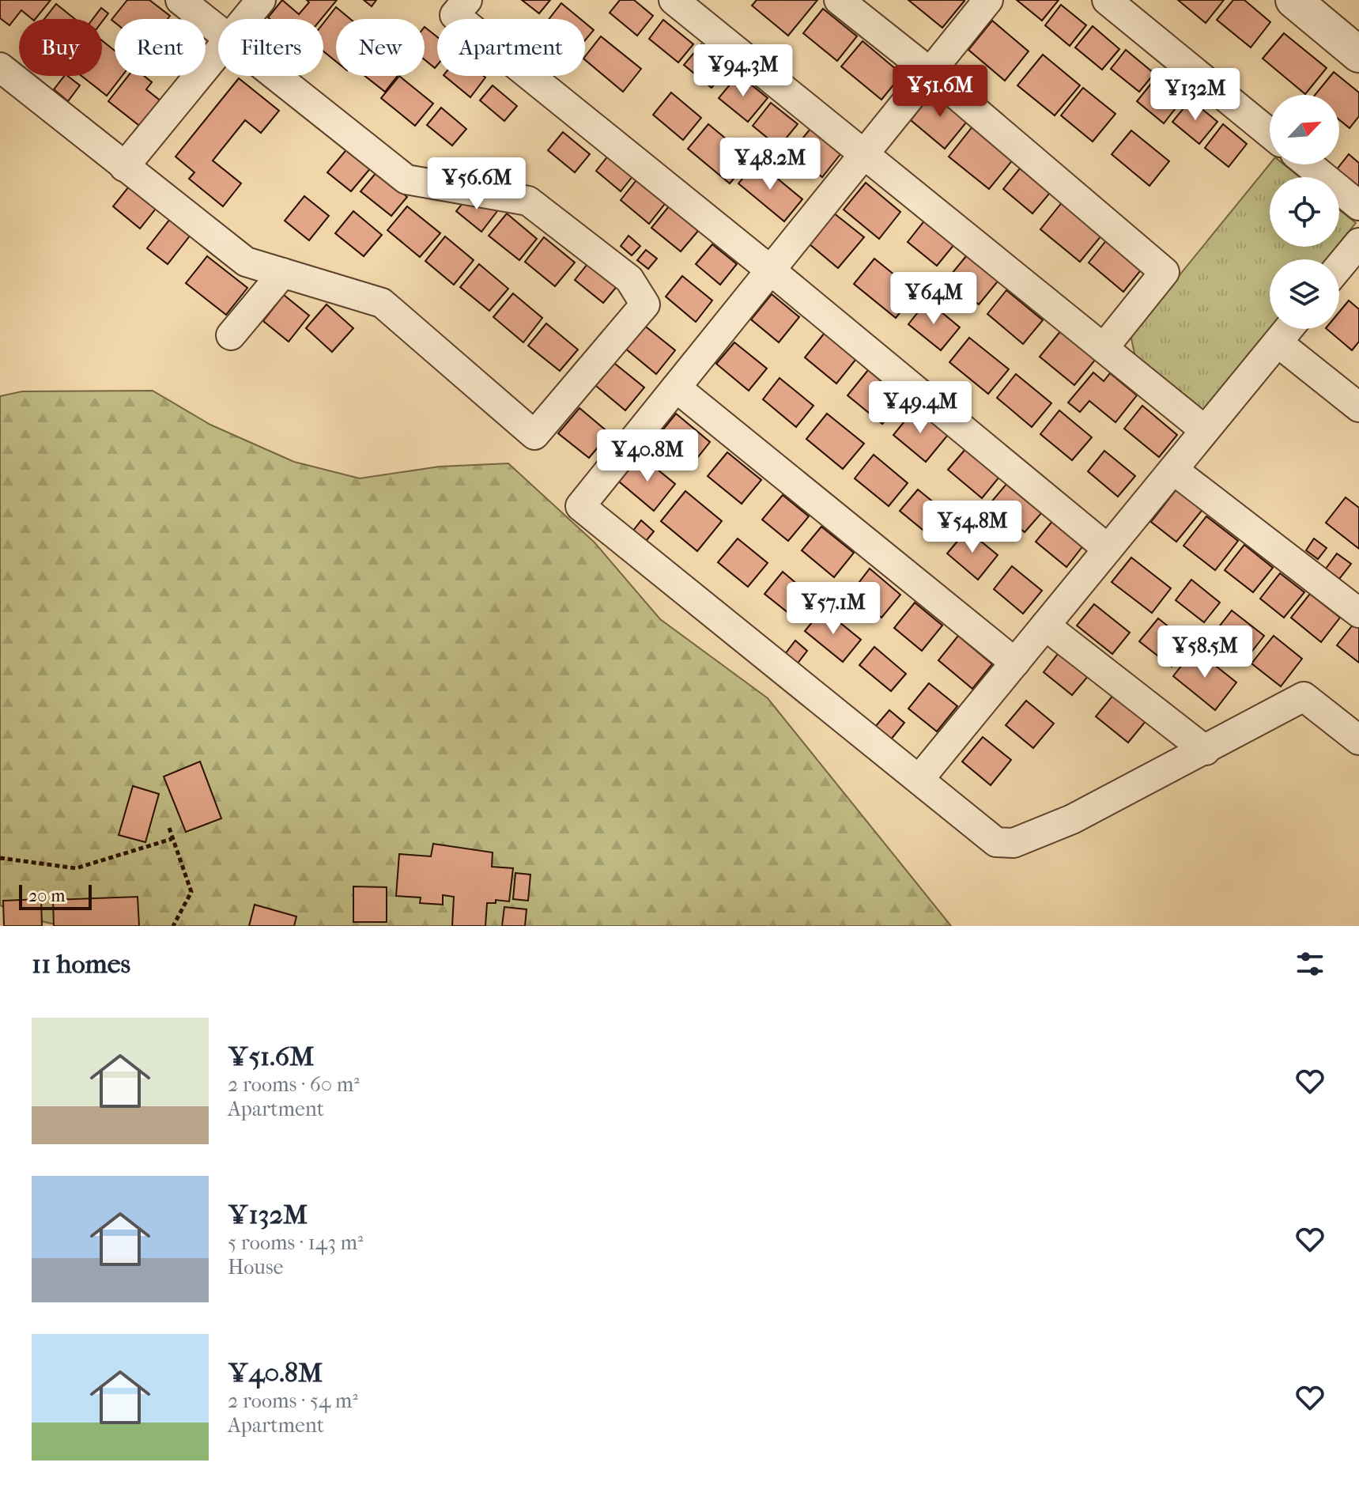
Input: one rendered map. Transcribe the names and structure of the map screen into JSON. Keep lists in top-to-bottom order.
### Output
{
  "scale_bar": "20 m",
  "north": "top right",
  "page": {
    "chip": [
      "Buy",
      "Rent",
      "Filters",
      "New",
      "Apartment"
    ],
    "price": [
      "¥94.3M",
      "¥51.6M",
      "¥132M",
      "¥48.2M",
      "¥56.6M",
      "¥64M",
      "¥49.4M",
      "¥40.8M",
      "¥54.8M",
      "¥57.1M",
      "¥58.5M"
    ],
    "scale": "20 m",
    "heading": "11 homes",
    "list": [
      {
        "name": "¥51.6M",
        "note": "2 rooms · 60 m² · Apartment"
      },
      {
        "name": "¥132M",
        "note": "5 rooms · 143 m² · House"
      },
      {
        "name": "¥40.8M",
        "note": "2 rooms · 54 m² · Apartment"
      }
    ]
  }
}
